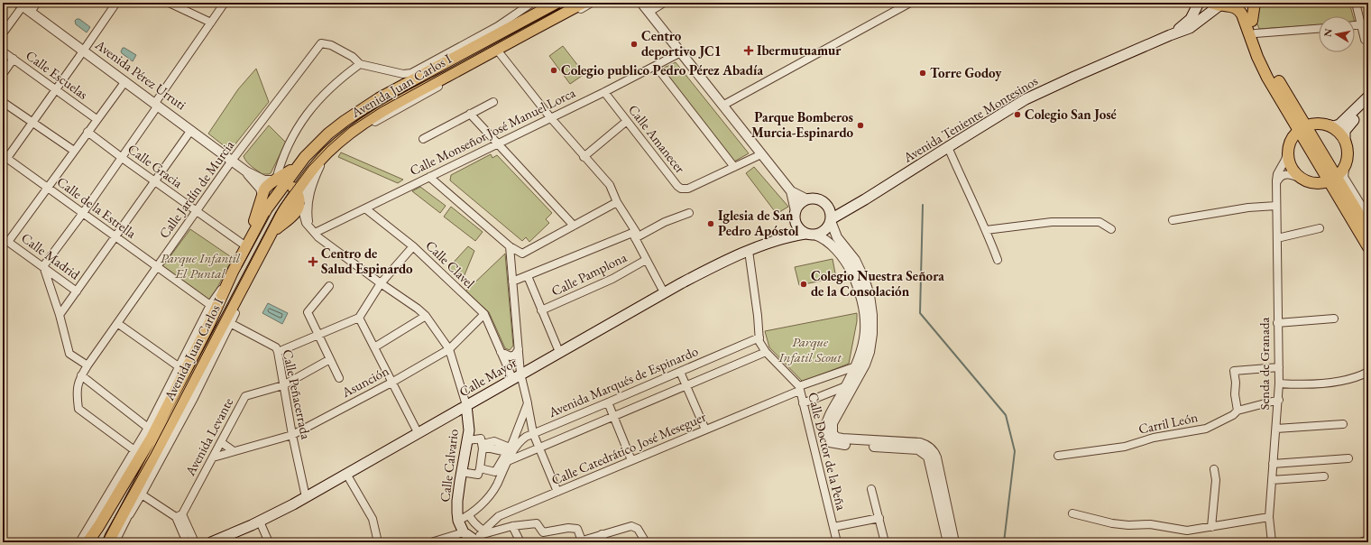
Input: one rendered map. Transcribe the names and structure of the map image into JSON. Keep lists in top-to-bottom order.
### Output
{
  "streets": {
    "main road": [
      "Avenida Juan Carlos I",
      "Avenida Teniente Montesinos",
      "Calle Mayor",
      "Calle Calvario"
    ],
    "street": [
      "Calle Escuelas",
      "Avenida Pérez Urruti",
      "Calle Monseñor José Manuel Lorca",
      "Calle Amanecer",
      "Calle Gracia",
      "Calle Jardín de Murcia",
      "Calle de la Estrella",
      "Calle Madrid",
      "Calle Clavel",
      "Calle Pamplona",
      "Senda de Granada",
      "Asunción",
      "Avenida Marqués de Espinardo",
      "Calle Peñacerrada",
      "Carril León",
      "Avenida Levante",
      "Calle Catedrático José Meseguer",
      "Calle Doctor de la Peña"
    ]
  },
  "crossings": [
    ["Avenida Pérez Urruti", "Calle Jardín de Murcia"],
    ["Avenida Teniente Montesinos", "Calle Mayor"],
    ["Calle Monseñor José Manuel Lorca", "Calle Amanecer"],
    ["Calle Monseñor José Manuel Lorca", "Calle Clavel"],
    ["Calle Gracia", "Calle Jardín de Murcia"],
    ["Calle Jardín de Murcia", "Calle de la Estrella"],
    ["Calle de la Estrella", "Calle Madrid"],
    ["Calle Clavel", "Calle Mayor"],
    ["Calle Clavel", "Asunción"],
    ["Senda de Granada", "Carril León"],
    ["Calle Mayor", "Calle Peñacerrada"],
    ["Calle Mayor", "Calle Doctor de la Peña"],
    ["Calle Mayor", "Calle Calvario"],
    ["Asunción", "Calle Peñacerrada"],
    ["Asunción", "Avenida Levante"],
    ["Avenida Marqués de Espinardo", "Calle Doctor de la Peña"],
    ["Avenida Marqués de Espinardo", "Calle Calvario"],
    ["Calle Peñacerrada", "Avenida Levante"],
    ["Calle Catedrático José Meseguer", "Calle Doctor de la Peña"],
    ["Calle Catedrático José Meseguer", "Calle Calvario"]
  ],
  "parks": ["Parque Infantil El Puntal", "Parque Infatil Scout"],
  "places": {
    "other": [
      "Centro deportivo JC1",
      "Colegio publico Pedro Pérez Abadía",
      "Torre Godoy",
      "Colegio San José",
      "Parque Bomberos Murcia-Espinardo",
      "Iglesia de San Pedro Apóstol",
      "Colegio Nuestra Señora de la Consolación"
    ],
    "health": ["Ibermutuamur", "Centro de Salud Espinardo"]
  },
  "north": "left"
}
